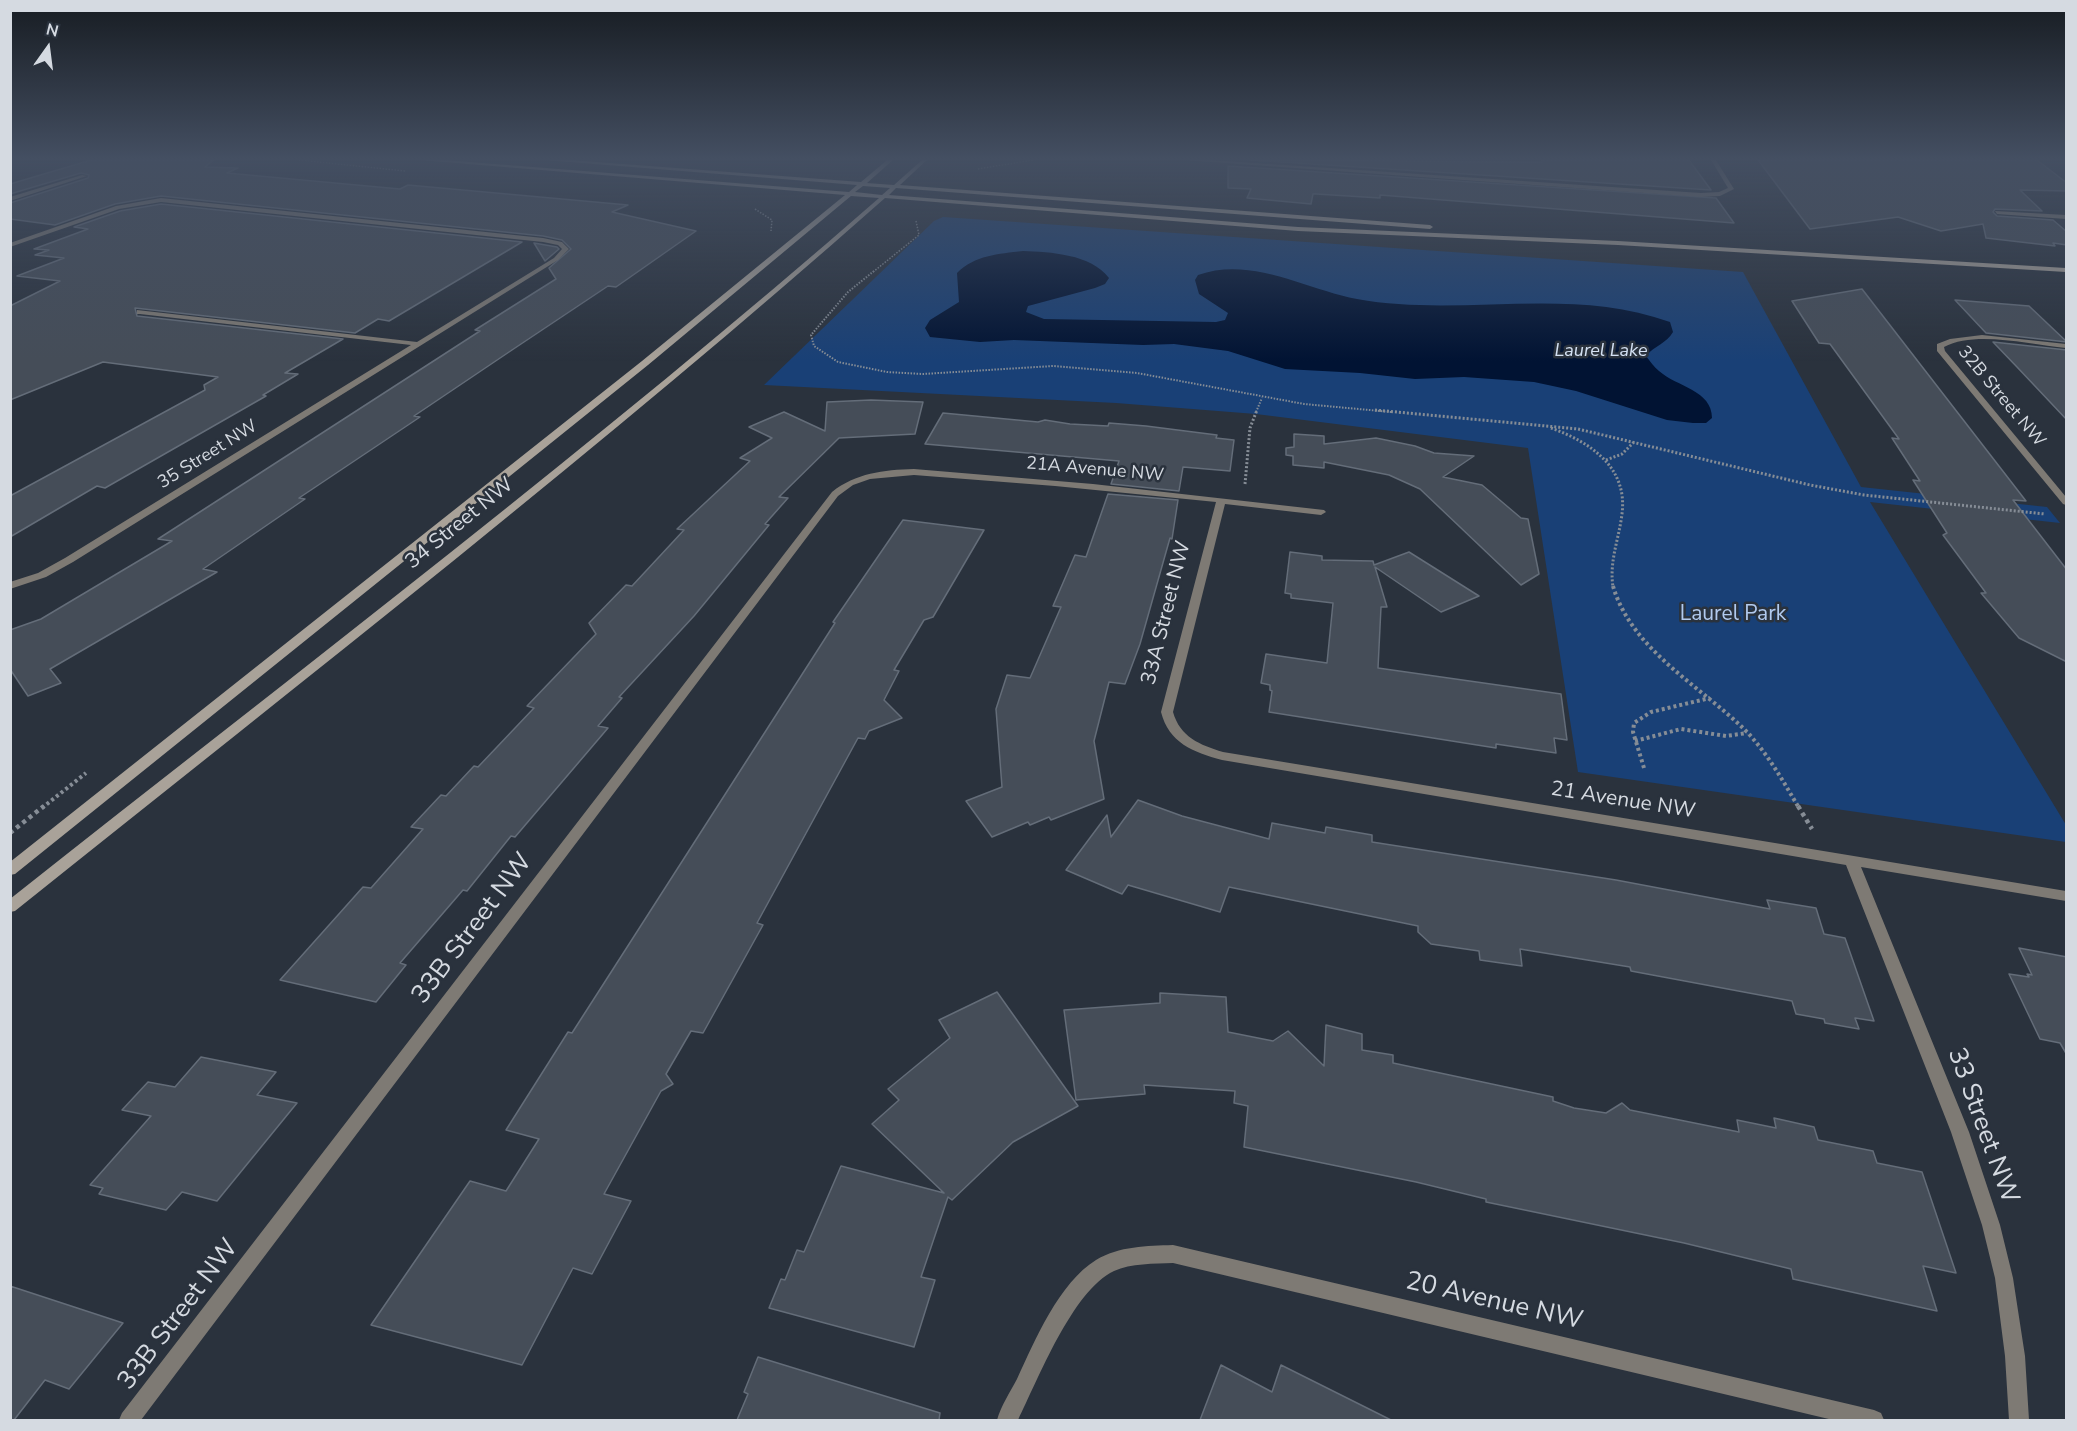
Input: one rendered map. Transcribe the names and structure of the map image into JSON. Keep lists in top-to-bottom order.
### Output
{
  "streets": {
    "main road": ["34 Street NW"],
    "street": [
      "32B Street NW",
      "35 Street NW",
      "21A Avenue NW",
      "33A Street NW",
      "21 Avenue NW",
      "33B Street NW",
      "33 Street NW",
      "20 Avenue NW"
    ]
  },
  "crossings": [
    ["21A Avenue NW", "33A Street NW"],
    ["21A Avenue NW", "33B Street NW"],
    ["33A Street NW", "21 Avenue NW"],
    ["21 Avenue NW", "33 Street NW"]
  ],
  "water": ["Laurel Lake"],
  "parks": ["Laurel Park"],
  "north": "top"
}
